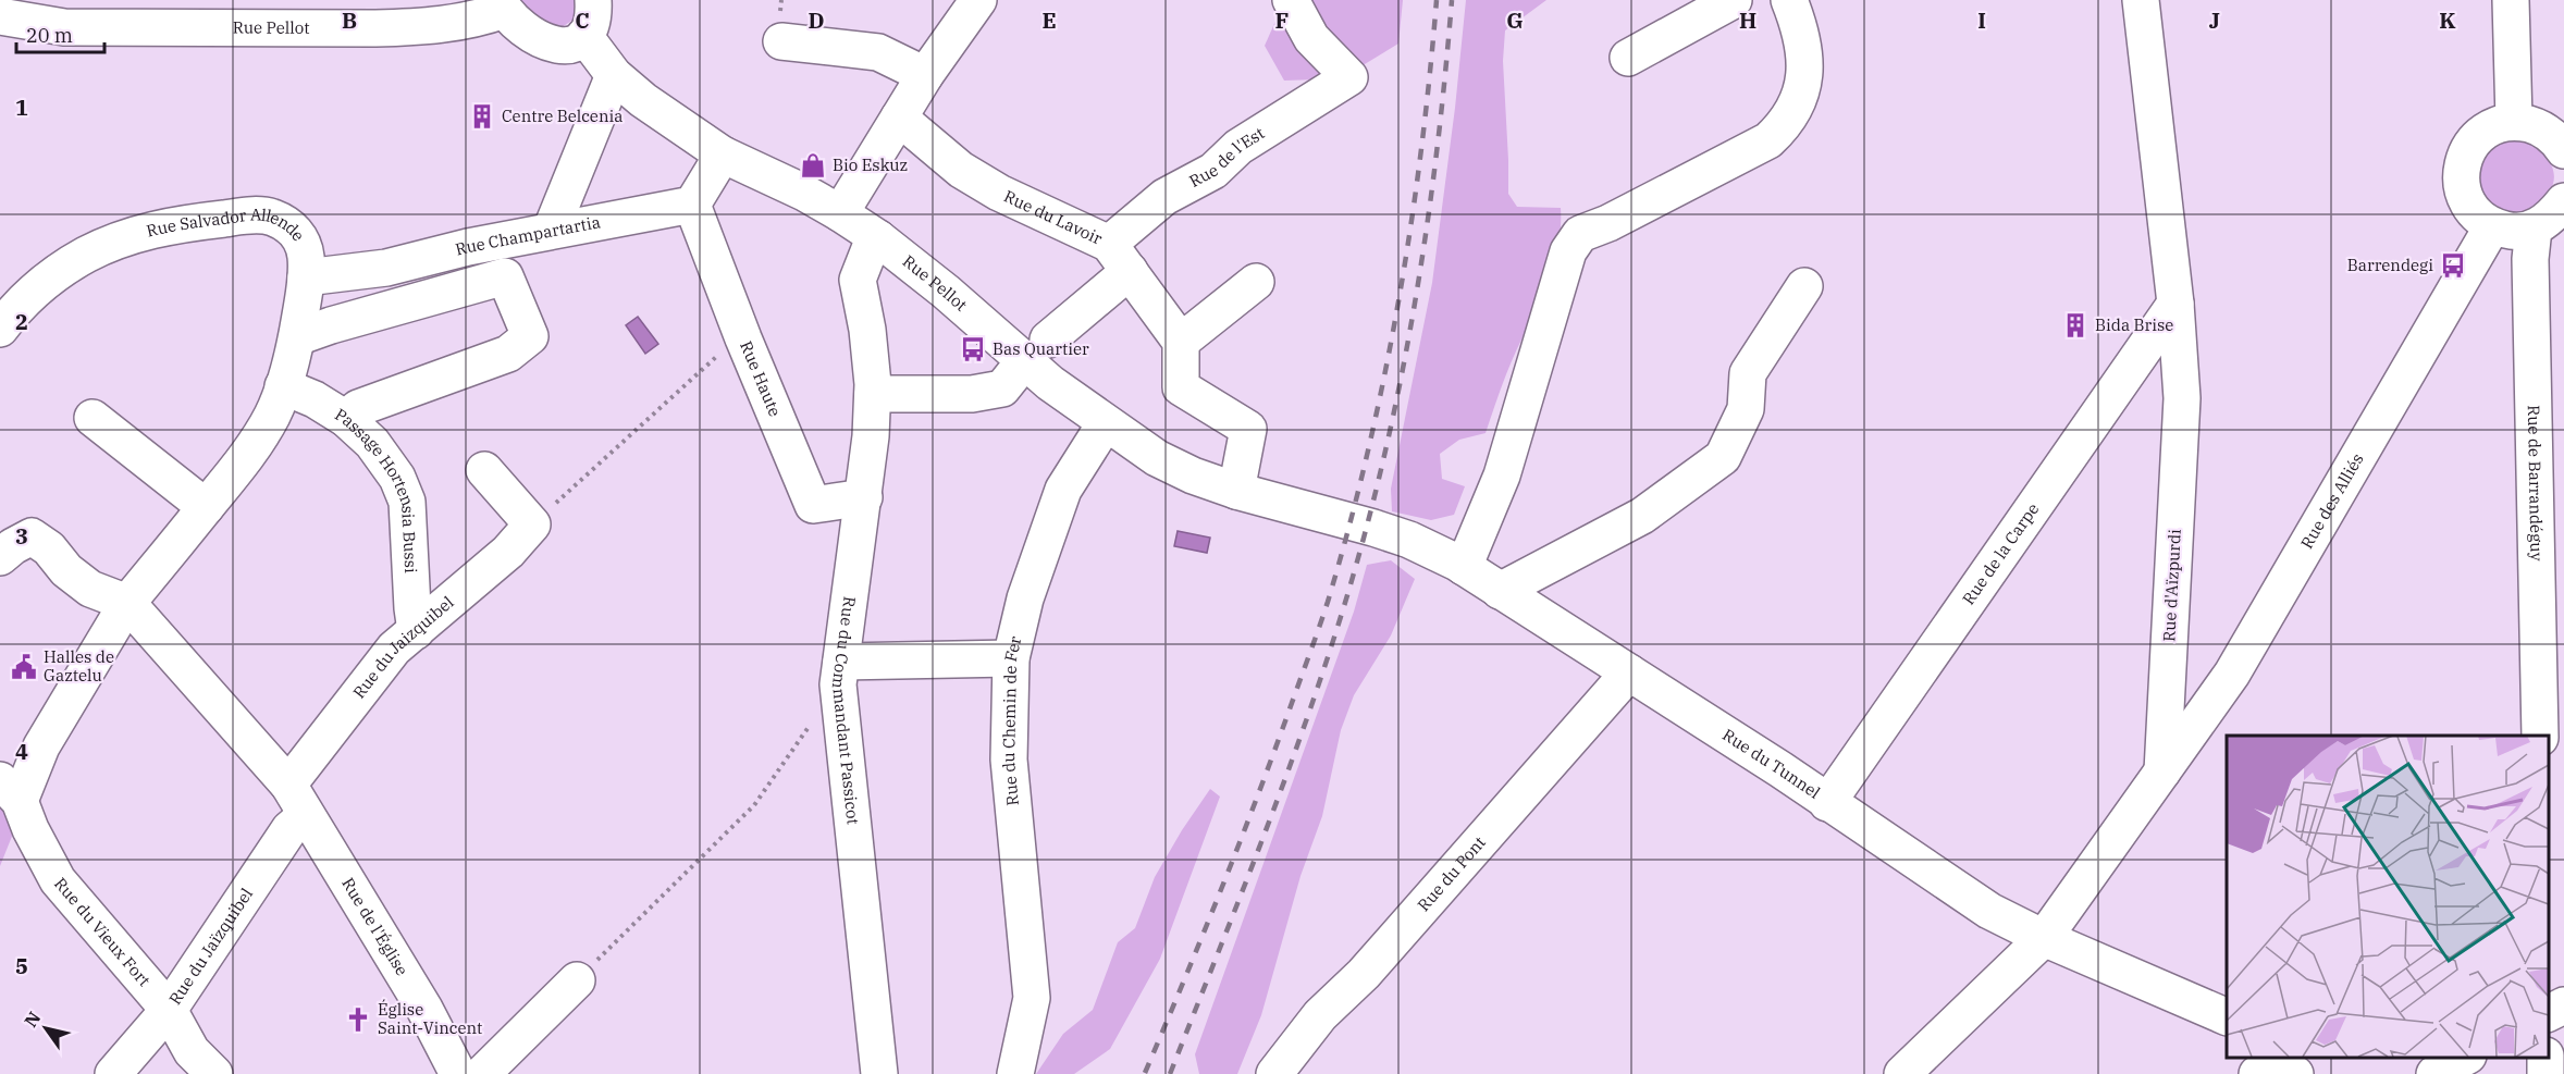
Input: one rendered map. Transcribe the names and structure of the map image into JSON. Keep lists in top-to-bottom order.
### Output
{
  "streets": {
    "street": [
      "Rue Pellot",
      "Rue de l'Est",
      "Rue du Lavoir",
      "Rue Champartartia",
      "Rue Salvador Allende",
      "Rue Haute",
      "Rue de Barrandéguy",
      "Passage Hortensia Bussi",
      "Rue des Alliés",
      "Rue de la Carpe",
      "Rue d'Aïzpurdi",
      "Rue du Jaizquibel",
      "Rue du Commandant Passicot",
      "Rue du Chemin de Fer",
      "Rue du Tunnel",
      "Rue du Pont",
      "Rue de l'Église",
      "Rue du Vieux Fort",
      "Rue du Jaïzquibel"
    ]
  },
  "crossings": [
    ["Rue Pellot", "Rue de l'Est"],
    ["Rue Pellot", "Rue du Commandant Passicot"],
    ["Rue Pellot", "Rue du Chemin de Fer"],
    ["Rue Pellot", "Rue du Tunnel"],
    ["Rue de l'Est", "Rue du Lavoir"],
    ["Rue de l'Est", "Rue du Commandant Passicot"],
    ["Rue Champartartia", "Rue Salvador Allende"],
    ["Rue Champartartia", "Rue Haute"],
    ["Rue Salvador Allende", "Passage Hortensia Bussi"],
    ["Rue Salvador Allende", "Rue du Vieux Fort"],
    ["Rue Haute", "Rue du Commandant Passicot"],
    ["Passage Hortensia Bussi", "Rue du Jaizquibel"],
    ["Rue des Alliés", "Rue d'Aïzpurdi"],
    ["Rue de la Carpe", "Rue d'Aïzpurdi"],
    ["Rue de la Carpe", "Rue du Tunnel"],
    ["Rue du Jaizquibel", "Rue de l'Église"],
    ["Rue du Tunnel", "Rue du Pont"],
    ["Rue de l'Église", "Rue du Jaïzquibel"],
    ["Rue du Vieux Fort", "Rue du Jaïzquibel"]
  ],
  "places": {
    "building": ["Centre Belcenia", "Bida Brise"],
    "shop": ["Bio Eskuz"],
    "bus stop": ["Barrendegi", "Bas Quartier"],
    "public building": ["Halles de Gaztelu"],
    "church": ["Église Saint-Vincent"]
  },
  "scale_bar": "20 m",
  "north": "top left",
  "grid": {
    "columns": [
      "B",
      "C",
      "D",
      "E",
      "F",
      "G",
      "H",
      "I",
      "J",
      "K"
    ],
    "rows": [
      "1",
      "2",
      "3",
      "4",
      "5"
    ]
  }
}
